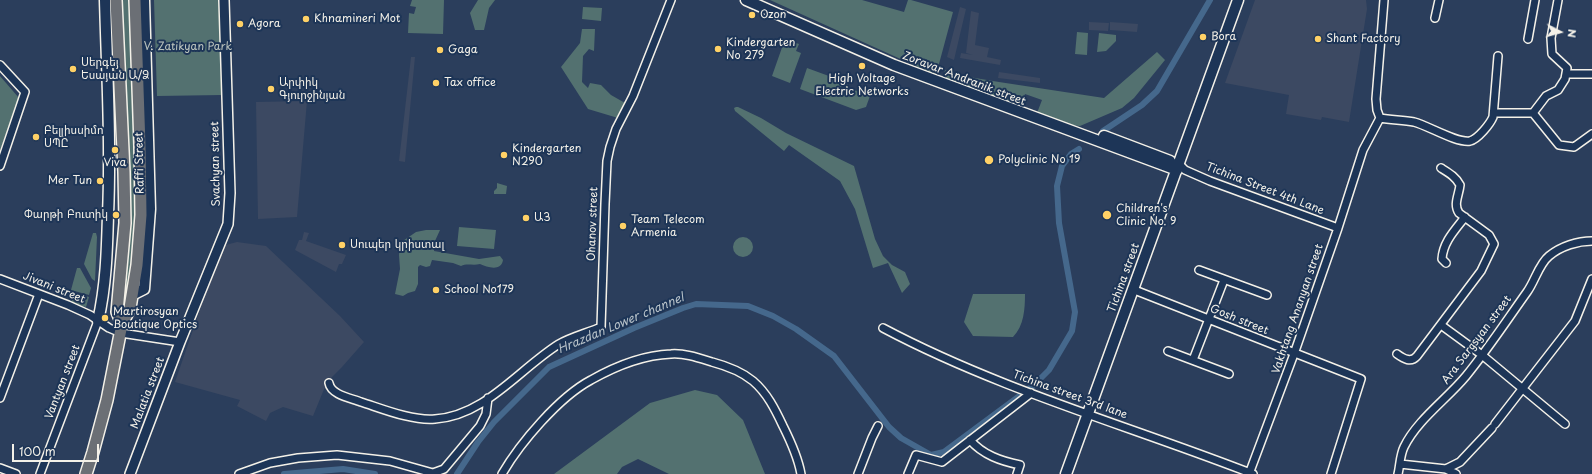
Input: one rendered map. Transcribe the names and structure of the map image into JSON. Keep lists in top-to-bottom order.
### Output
{
  "streets": {
    "main road": ["Zoravar Andranik street", "Raffi Street", "Tichina street"],
    "street": [
      "Svachyan street",
      "Tichina Street 4th Lane",
      "Ohanov street",
      "Jivani street",
      "Vakhtang Ananyan street",
      "Gosh street",
      "Ara Sargsyan street",
      "Vantyan street",
      "Malatia street",
      "Tichina street 3rd lane"
    ]
  },
  "crossings": [
    ["Zoravar Andranik street", "Tichina Street 4th Lane"],
    ["Zoravar Andranik street", "Tichina street"],
    ["Raffi Street", "Jivani street"],
    ["Svachyan street", "Malatia street"],
    ["Tichina Street 4th Lane", "Tichina street"],
    ["Tichina Street 4th Lane", "Vakhtang Ananyan street"],
    ["Tichina street", "Gosh street"],
    ["Tichina street", "Tichina street 3rd lane"],
    ["Jivani street", "Vantyan street"],
    ["Vakhtang Ananyan street", "Gosh street"],
    ["Vakhtang Ananyan street", "Tichina street 3rd lane"]
  ],
  "water": ["Hrazdan Lower channel"],
  "parks": ["V. Zatikyan Park"],
  "places": [
    "Ozon",
    "Khnamineri Mot",
    "Agora",
    "Bora",
    "Shant Factory",
    "Kindergarten No 279",
    "Gaga",
    "High Voltage Electric Networks",
    "Սերգեյ Եսայան Ա/Ձ",
    "Tax office",
    "Արփիկ Գյուրջինյան",
    "Բելլիսսիմո ՍՊԸ",
    "Viva",
    "Kindergarten N290",
    "Polyclinic No 19",
    "Mer Tun",
    "Փարթի Բուտիկ",
    "Children's Clinic No. 9",
    "Ա3",
    "Team Telecom Armenia",
    "Սուպեր կրիստալ",
    "School No179",
    "Martirosyan Boutique Optics"
  ],
  "scale_bar": "100 m",
  "north": "right"
}
